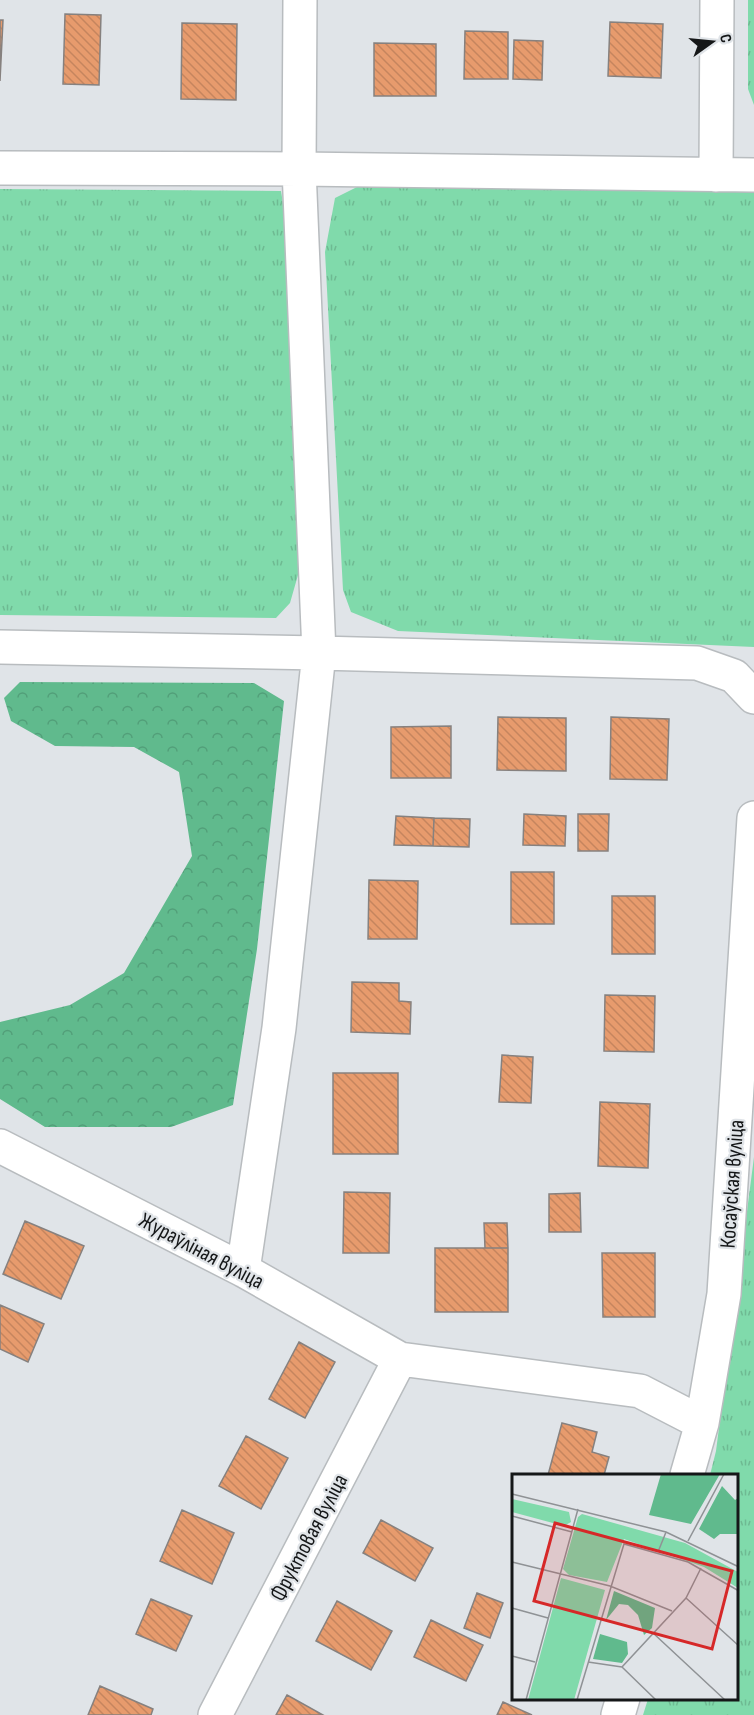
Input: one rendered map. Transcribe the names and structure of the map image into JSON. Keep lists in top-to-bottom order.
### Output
{
  "streets": {
    "street": ["Косаўская вуліца", "Жураўліная вуліца", "Фруктовая вуліца"]
  },
  "crossings": [
    ["Жураўліная вуліца", "Фруктовая вуліца"]
  ],
  "north": "right"
}
